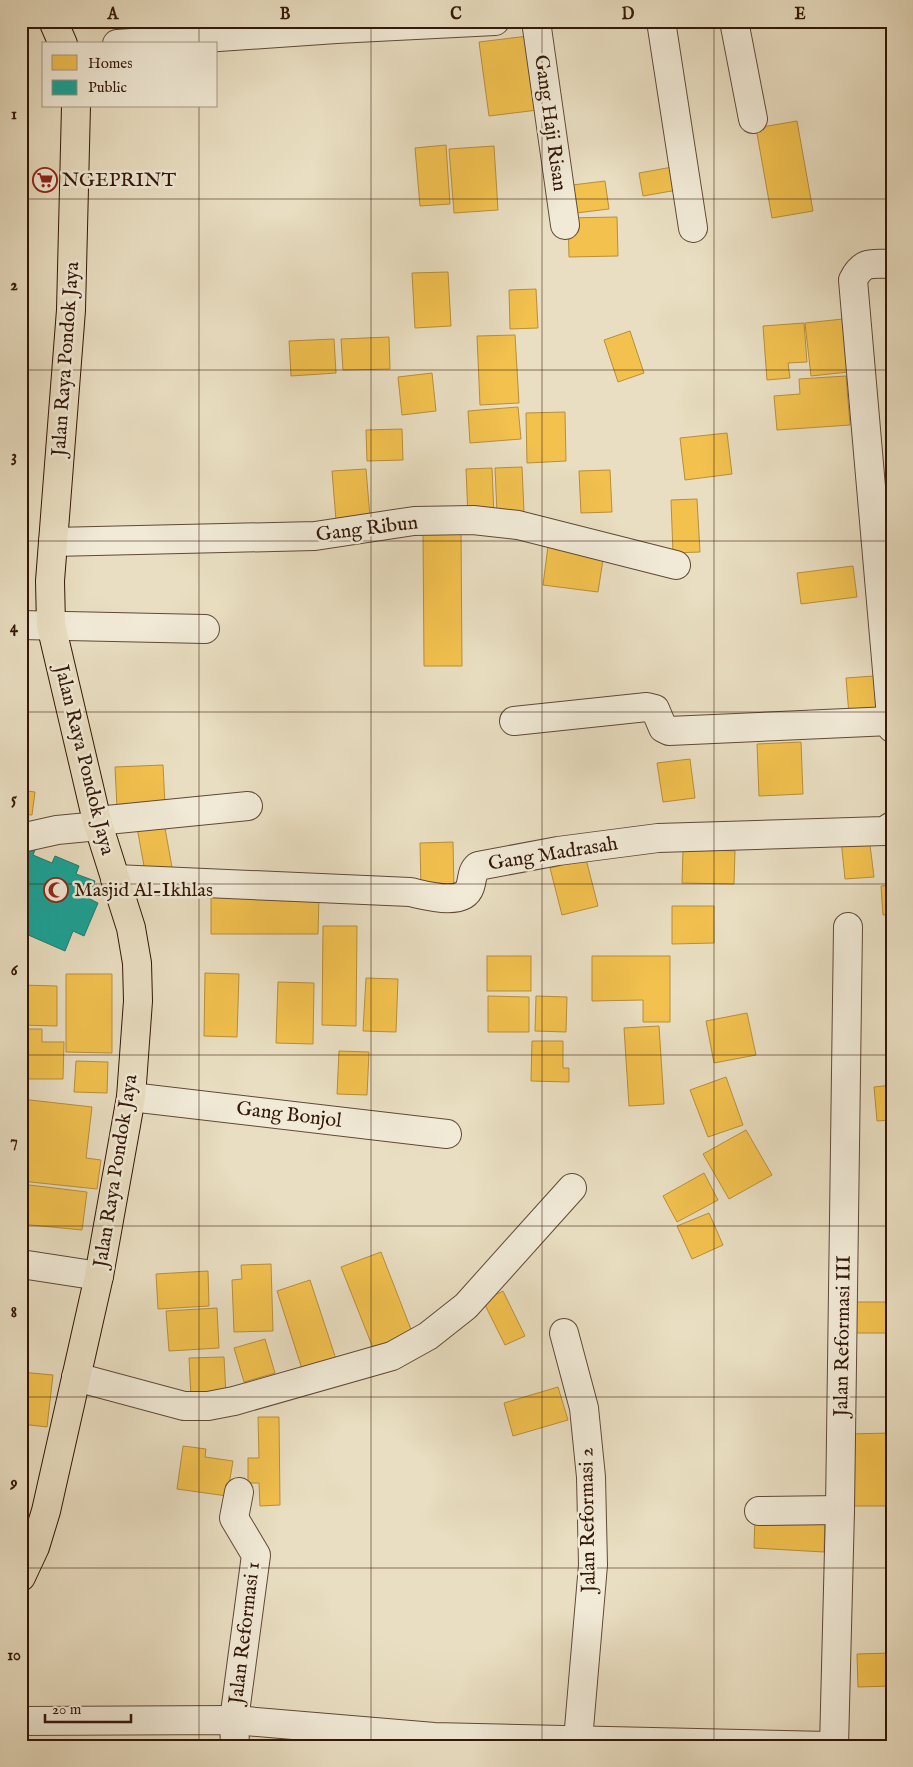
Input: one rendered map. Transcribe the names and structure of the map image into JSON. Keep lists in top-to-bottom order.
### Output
{
  "streets": {
    "main road": ["Jalan Raya Pondok Jaya"],
    "street": [
      "Gang Haji Risan",
      "Gang Ribun",
      "Gang Madrasah",
      "Gang Bonjol",
      "Jalan Reformasi III",
      "Jalan Reformasi 2",
      "Jalan Reformasi 1"
    ]
  },
  "crossings": [
    ["Jalan Raya Pondok Jaya", "Gang Ribun"],
    ["Jalan Raya Pondok Jaya", "Gang Madrasah"],
    ["Jalan Raya Pondok Jaya", "Gang Bonjol"]
  ],
  "places": {
    "supermarket": ["NGEPRINT"],
    "mosque": ["Masjid Al-Ikhlas"]
  },
  "legend": ["Homes", "Public"],
  "scale_bar": "20 m",
  "grid": {
    "columns": [
      "A",
      "B",
      "C",
      "D",
      "E"
    ],
    "rows": [
      "1",
      "2",
      "3",
      "4",
      "5",
      "6",
      "7",
      "8",
      "9",
      "10"
    ]
  }
}
